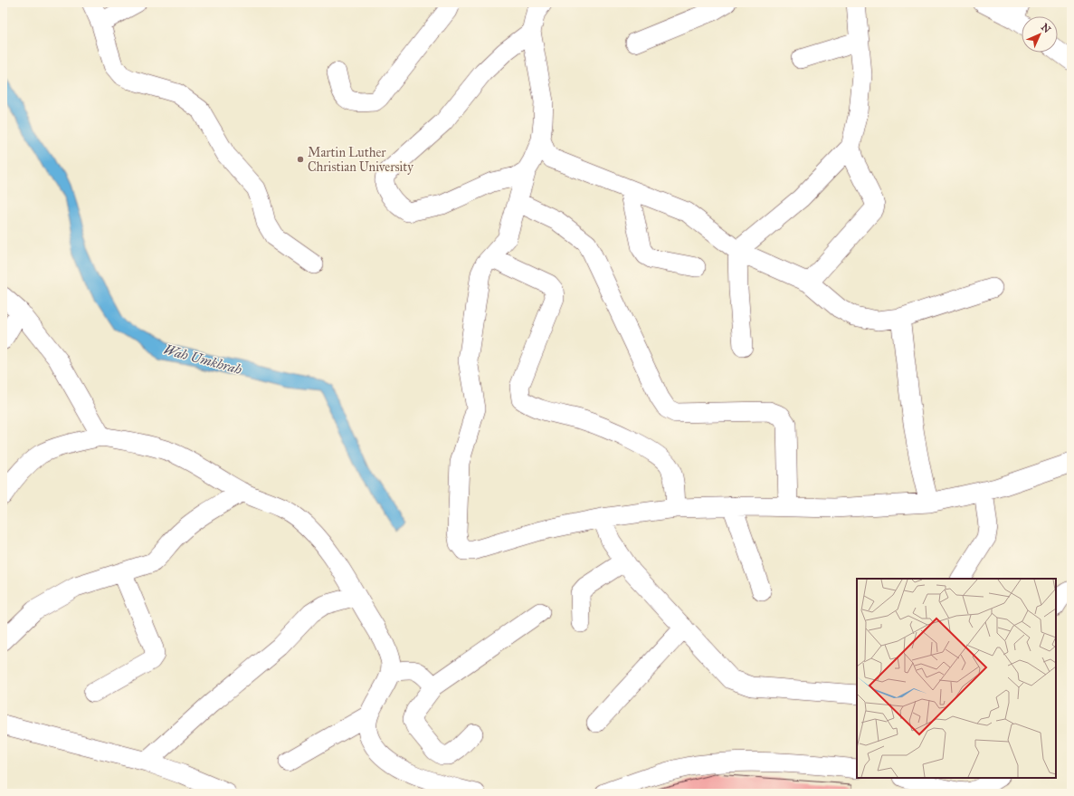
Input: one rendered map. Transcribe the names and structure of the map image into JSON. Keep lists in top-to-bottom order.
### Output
{
  "water": ["Wah Umkhrah"],
  "places": ["Martin Luther Christian University"],
  "north": "top right"
}
